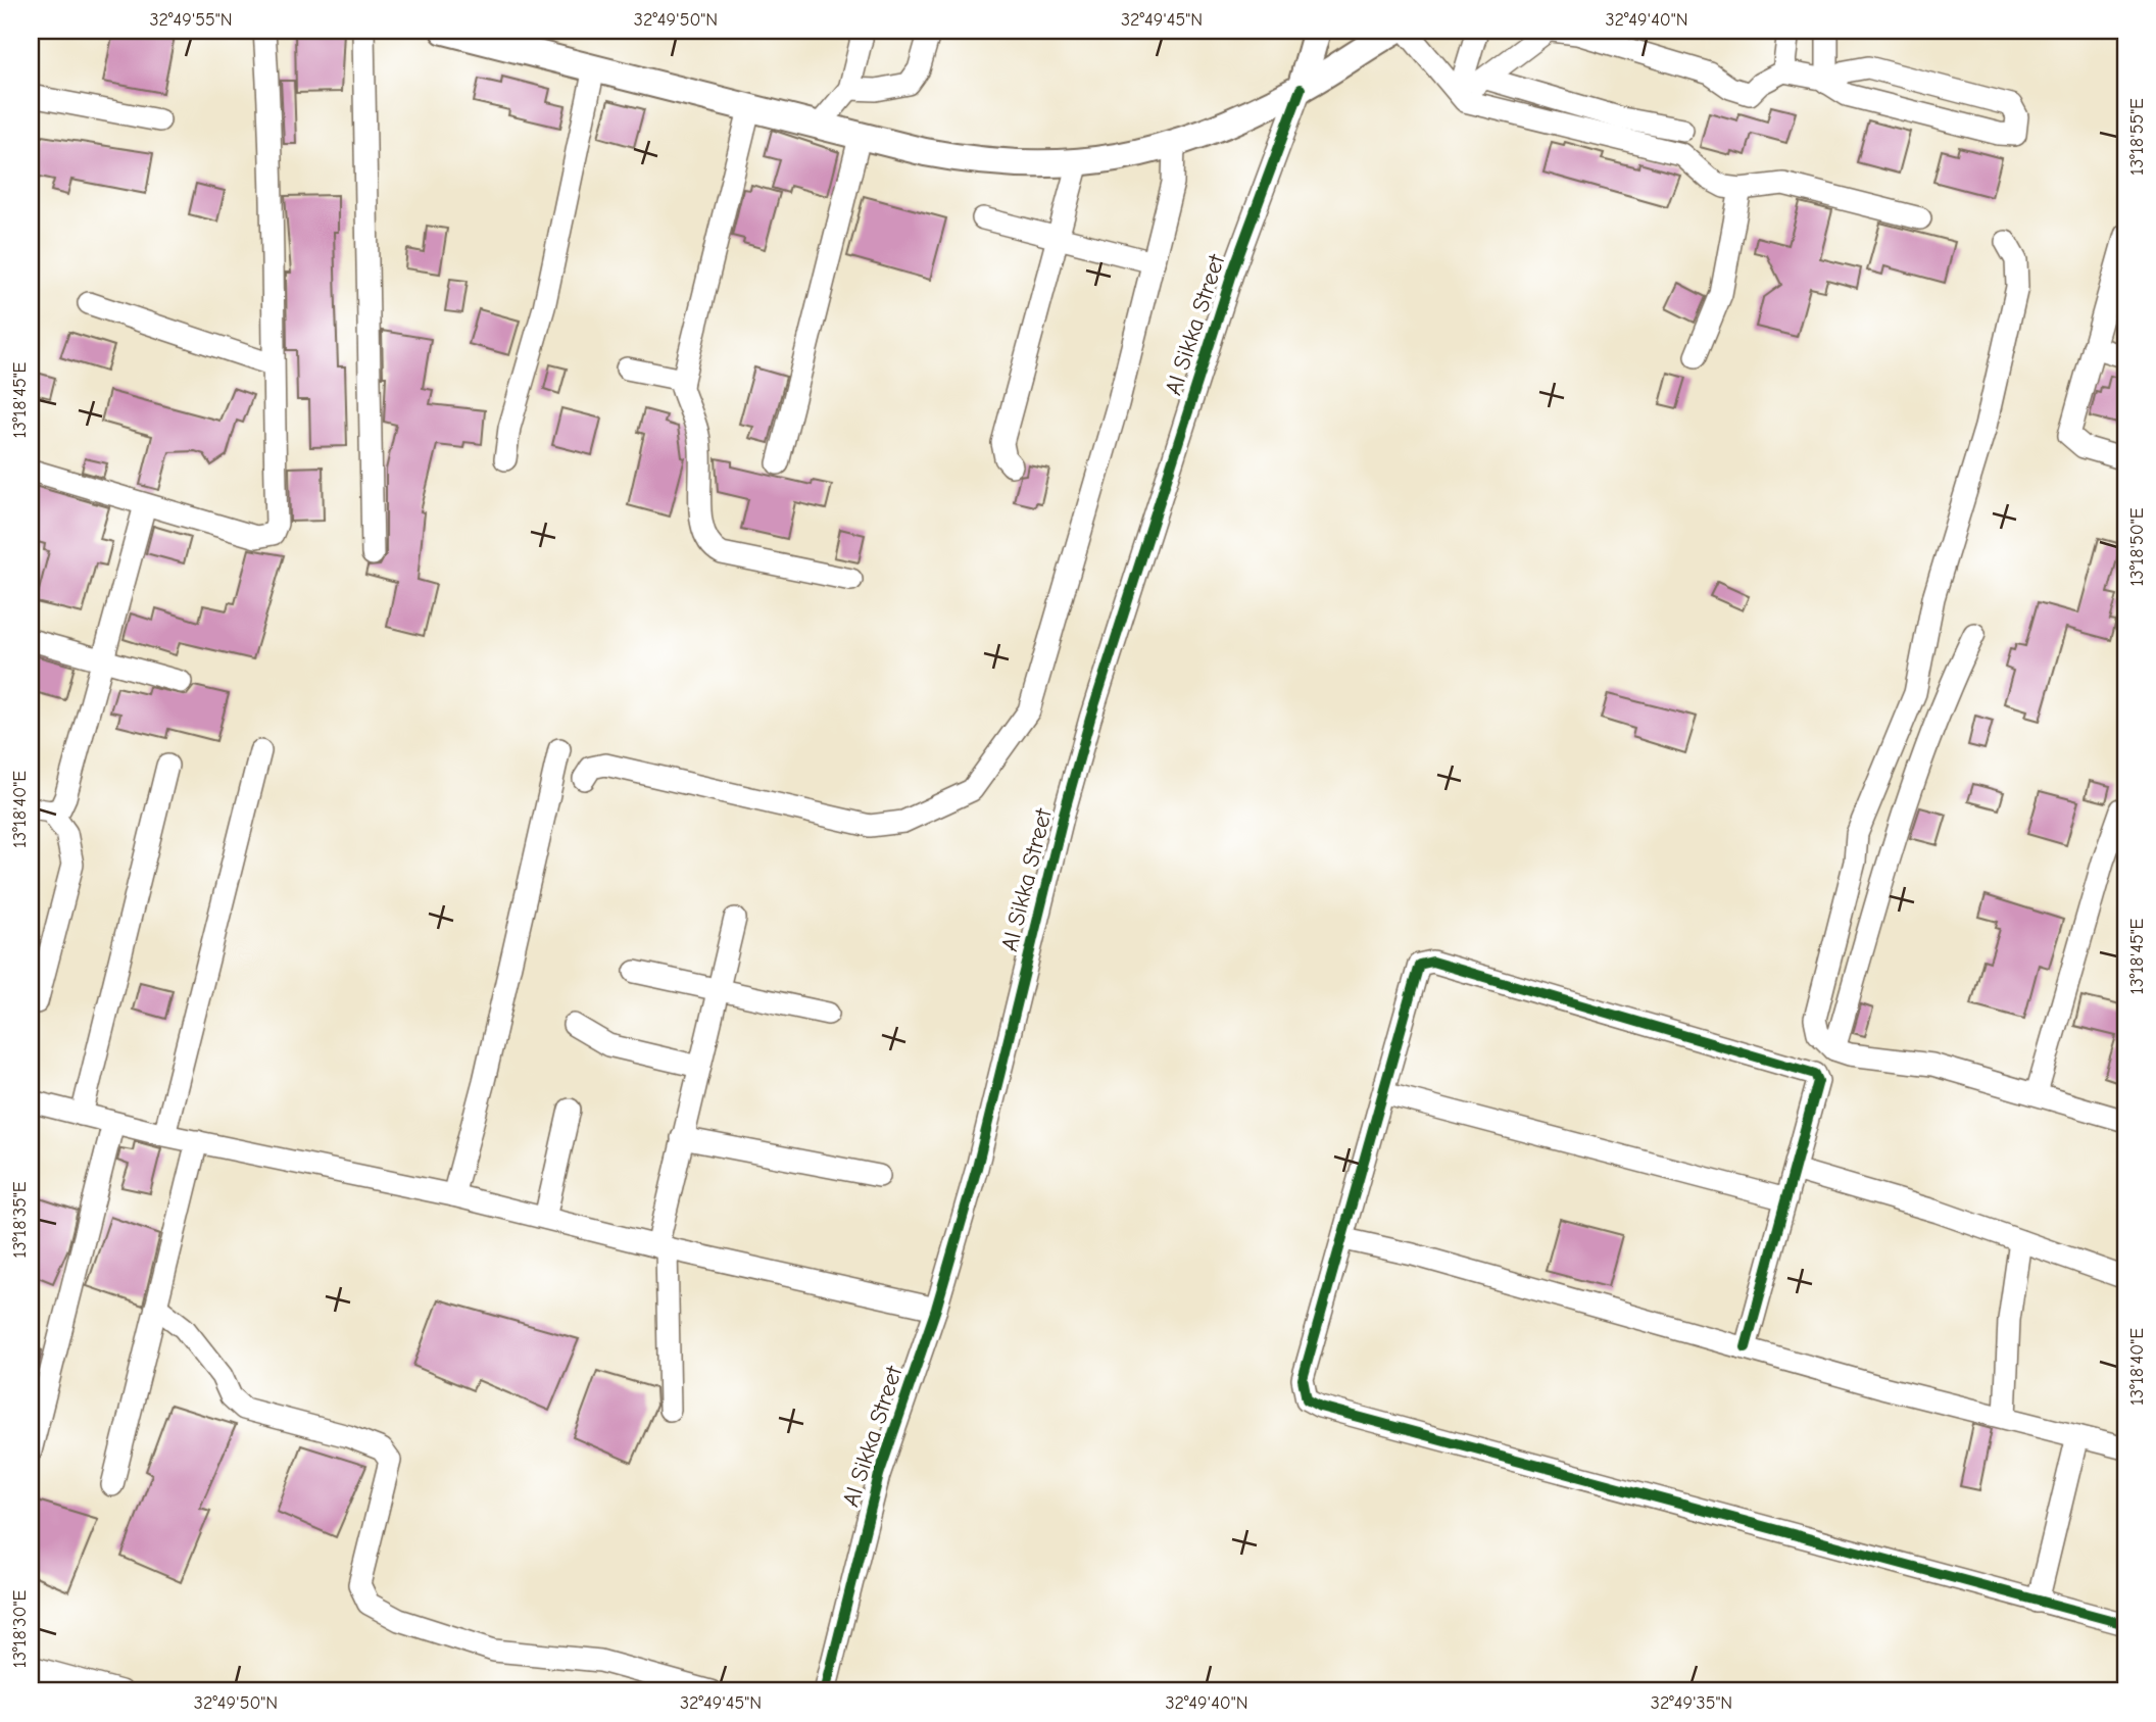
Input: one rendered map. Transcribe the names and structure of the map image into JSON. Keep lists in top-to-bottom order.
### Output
{
  "streets": {
    "street": ["Al Sikka Street"]
  },
  "coordinates": [
    "32°49'55\"N",
    "32°49'50\"N",
    "32°49'45\"N",
    "32°49'40\"N",
    "13°18'55\"E",
    "13°18'45\"E",
    "13°18'50\"E",
    "13°18'40\"E",
    "13°18'35\"E",
    "13°18'30\"E",
    "32°49'35\"N"
  ]
}
